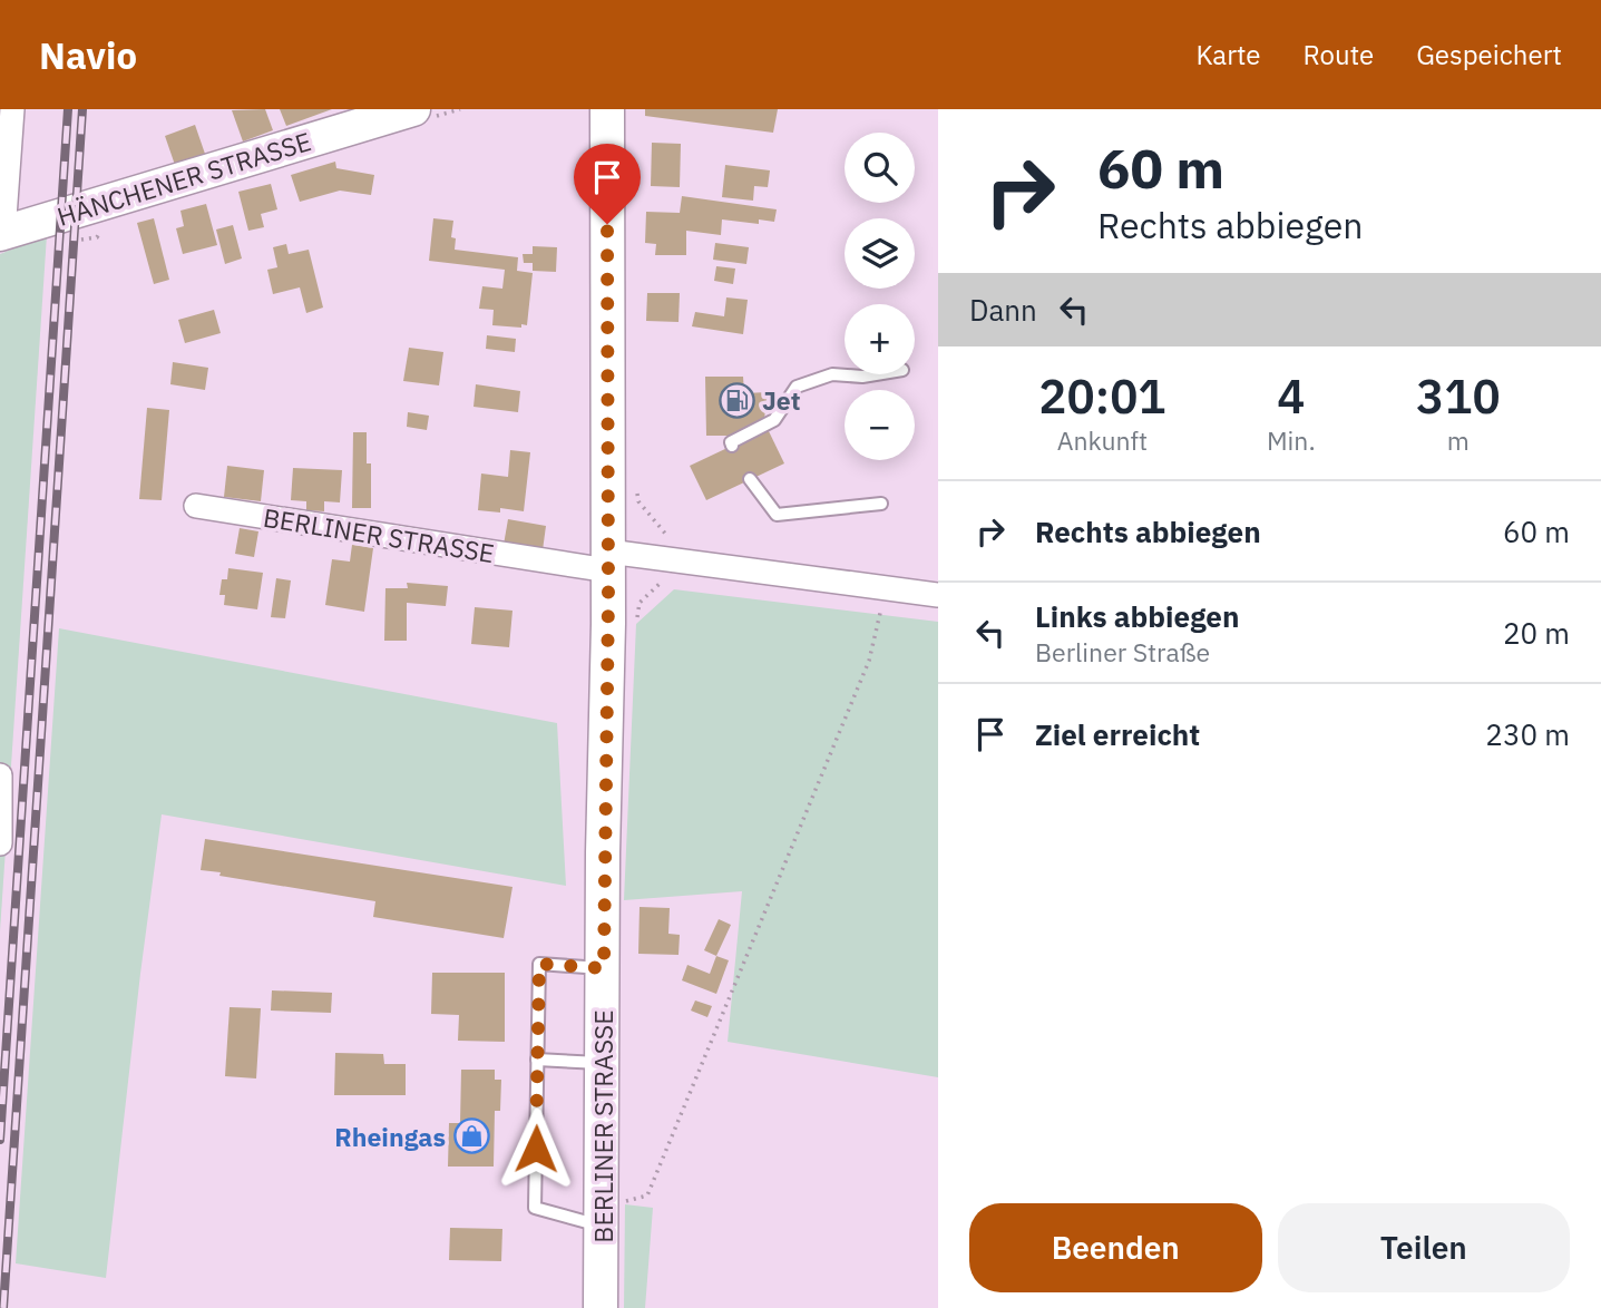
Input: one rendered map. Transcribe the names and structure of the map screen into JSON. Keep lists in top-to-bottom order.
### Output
{
  "streets": {
    "main road": ["HÄNCHENER STRASSE", "BERLINER STRASSE"]
  },
  "places": {
    "fuel station": ["Jet"],
    "shop": ["Rheingas"]
  },
  "page": {
    "header": "Navio",
    "nav": ["Karte", "Route", "Gespeichert"],
    "turn": ["60 m", "Rechts abbiegen"],
    "map_buttons": ["+", "−"],
    "then": "Dann",
    "eta": [
      "20:01",
      "Ankunft",
      "4",
      "Min.",
      "310",
      "m"
    ],
    "list": [
      {
        "name": "Rechts abbiegen",
        "value": "60 m"
      },
      {
        "name": "Links abbiegen",
        "note": "Berliner Straße",
        "value": "20 m"
      },
      {
        "name": "Ziel erreicht",
        "value": "230 m"
      }
    ],
    "buttons": ["Beenden", "Teilen"]
  }
}
